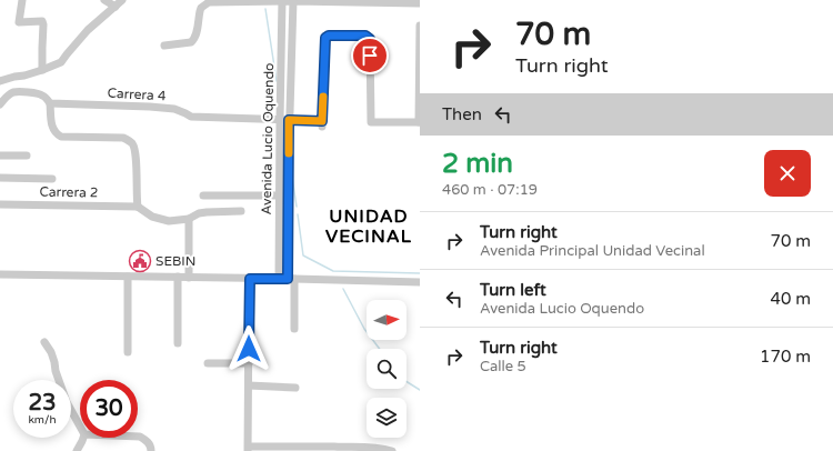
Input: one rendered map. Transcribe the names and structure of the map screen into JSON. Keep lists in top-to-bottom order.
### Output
{
  "streets": {
    "street": ["Carrera 4", "Avenida Lucio Oquendo", "Carrera 2"]
  },
  "crossings": [
    ["Carrera 4", "Avenida Lucio Oquendo"]
  ],
  "districts": ["UNIDAD VECINAL"],
  "places": {
    "public building": ["SEBIN"]
  },
  "north": "right",
  "page": {
    "turn": ["70 m", "Turn right"],
    "then": "Then",
    "heading": ["2 min", "460 m · 07:19"],
    "list": [
      {
        "name": "Turn right",
        "note": "Avenida Principal Unidad Vecinal",
        "value": "70 m"
      },
      {
        "name": "Turn left",
        "note": "Avenida Lucio Oquendo",
        "value": "40 m"
      },
      {
        "name": "Turn right",
        "note": "Calle 5",
        "value": "170 m"
      }
    ],
    "speed": "23 km/h",
    "limit": "30"
  }
}
